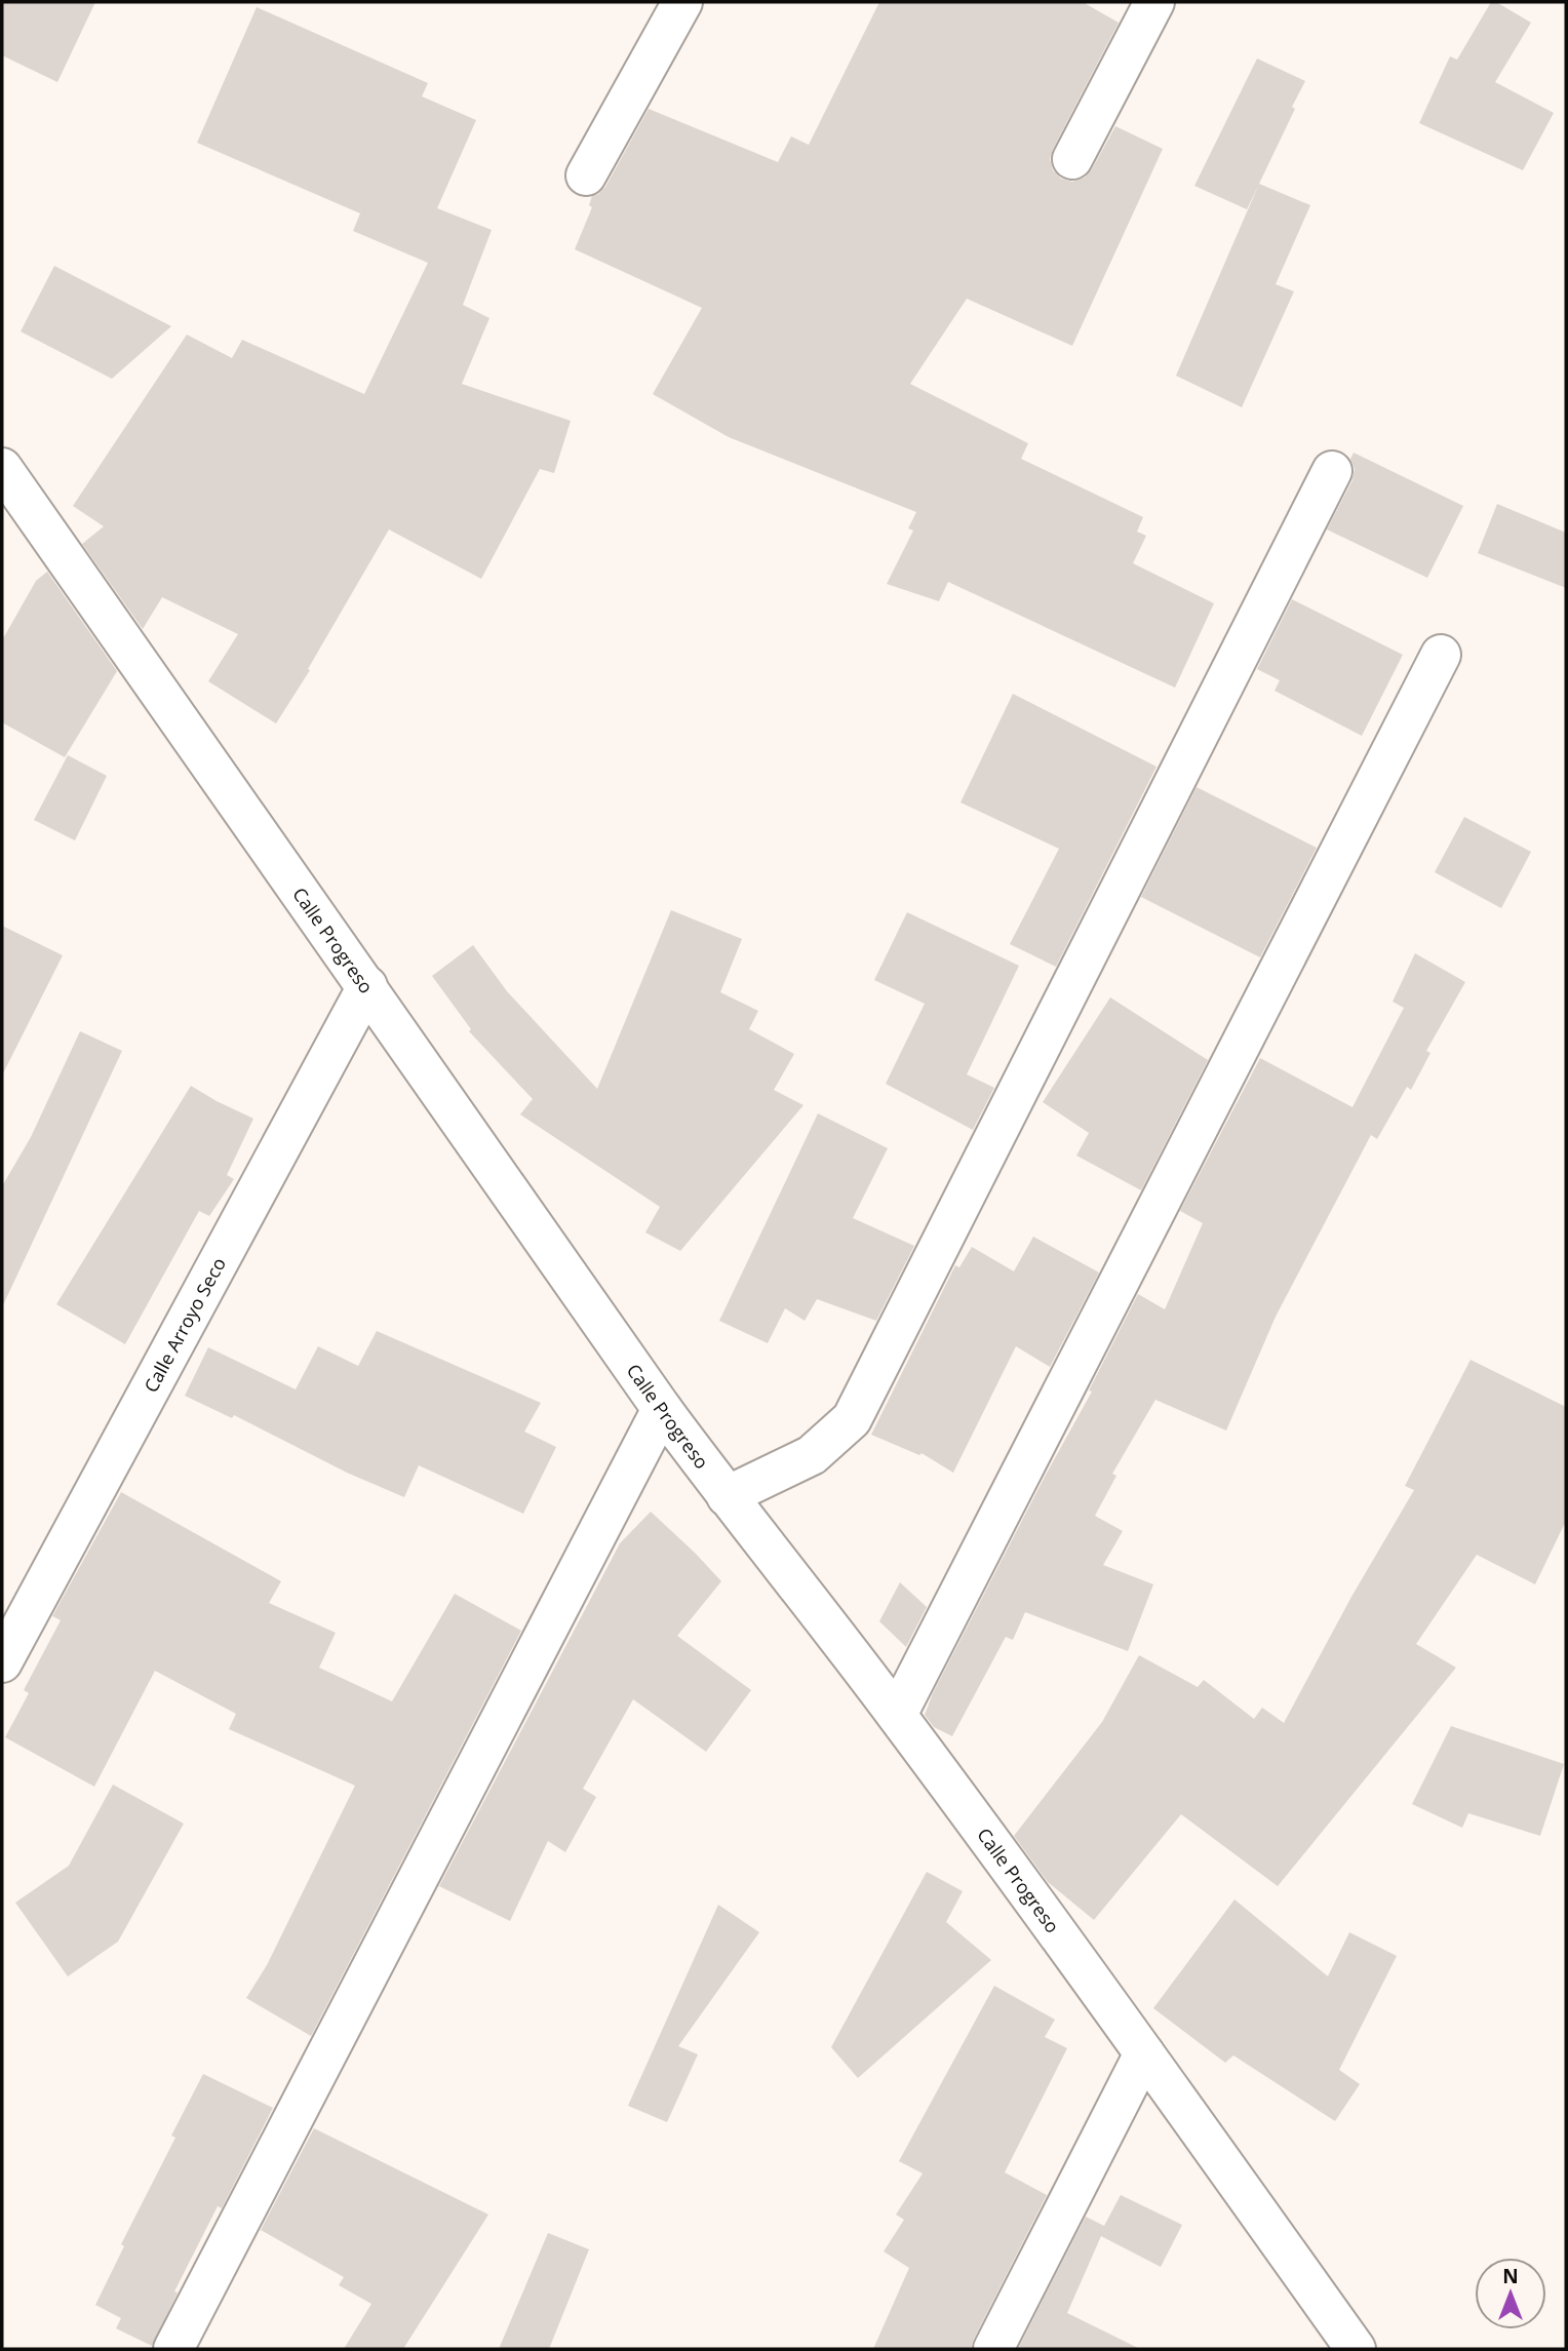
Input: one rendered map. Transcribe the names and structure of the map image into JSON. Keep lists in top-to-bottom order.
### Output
{
  "streets": {
    "street": ["Calle Progreso", "Calle Arroyo Seco"]
  },
  "crossings": [
    ["Calle Progreso", "Calle Arroyo Seco"]
  ],
  "north": "top"
}
